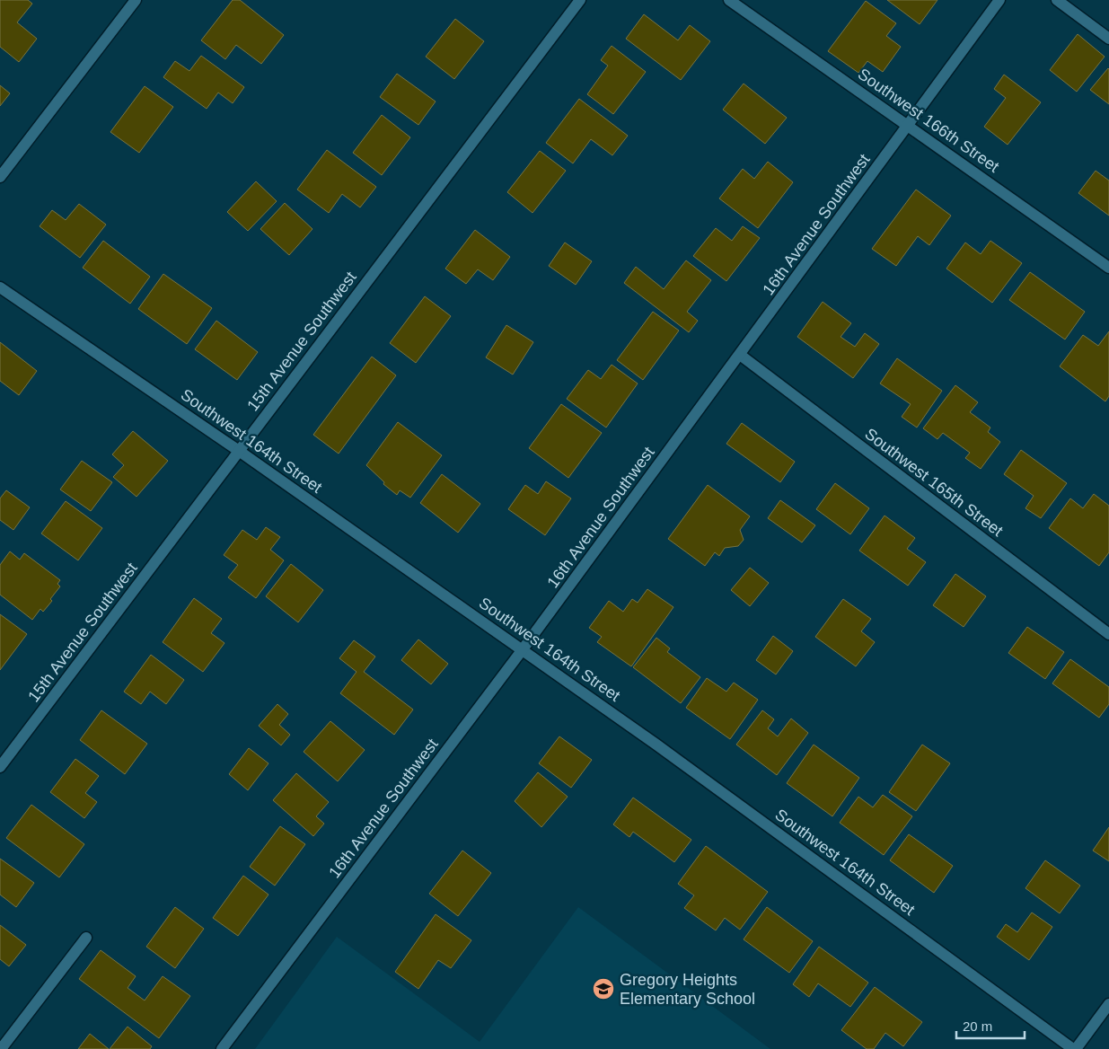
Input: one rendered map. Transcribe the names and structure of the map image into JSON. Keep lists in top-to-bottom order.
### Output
{
  "streets": {
    "street": [
      "Southwest 166th Street",
      "16th Avenue Southwest",
      "15th Avenue Southwest",
      "Southwest 164th Street",
      "Southwest 165th Street"
    ]
  },
  "crossings": [
    ["Southwest 166th Street", "16th Avenue Southwest"],
    ["16th Avenue Southwest", "Southwest 164th Street"],
    ["16th Avenue Southwest", "Southwest 165th Street"],
    ["15th Avenue Southwest", "Southwest 164th Street"]
  ],
  "places": {
    "school or university": ["Gregory Heights Elementary School"]
  },
  "scale_bar": "20 m"
}
